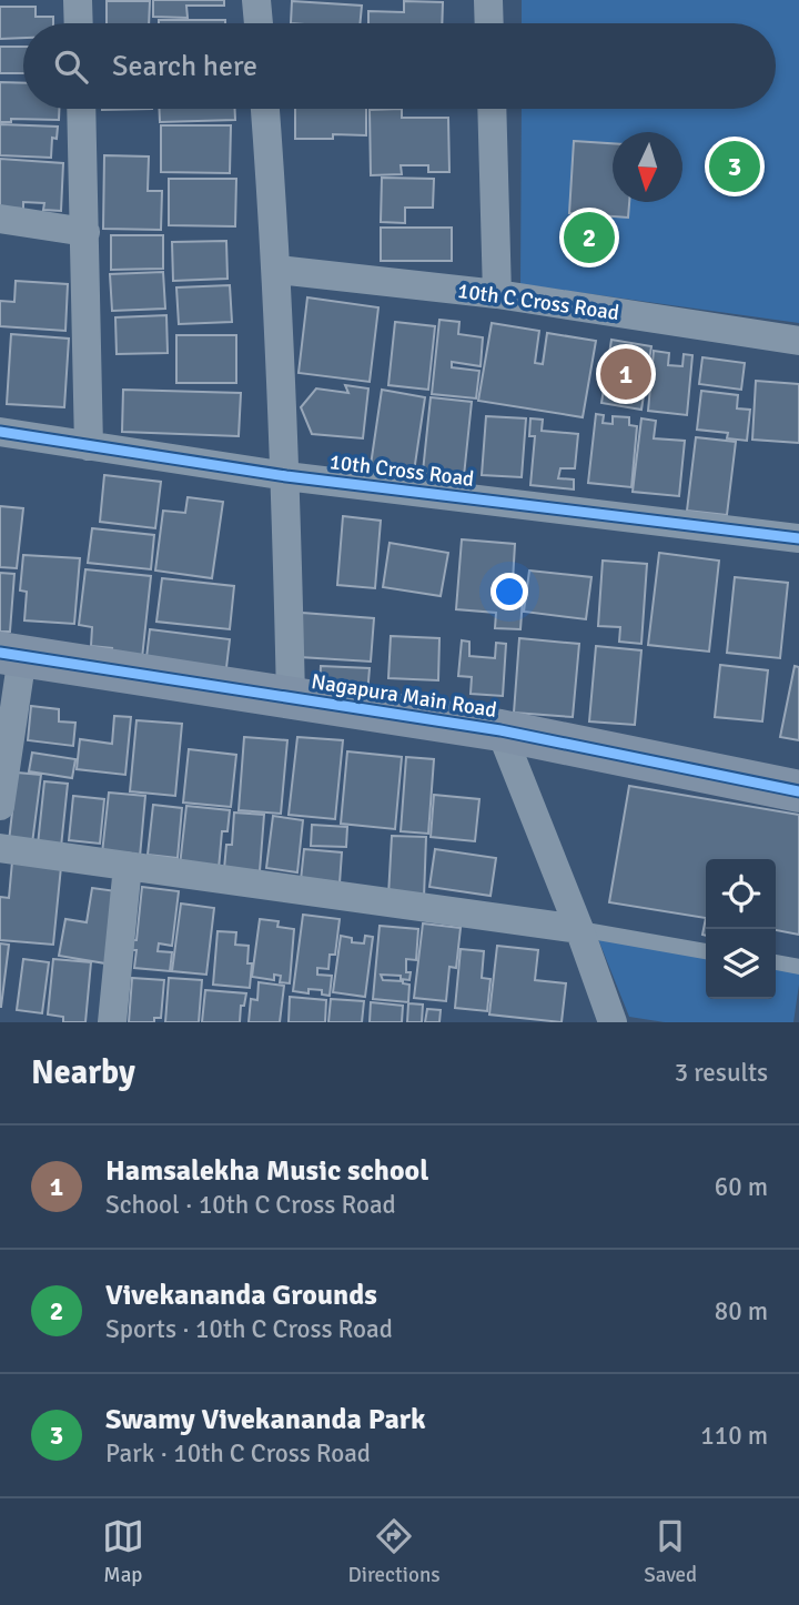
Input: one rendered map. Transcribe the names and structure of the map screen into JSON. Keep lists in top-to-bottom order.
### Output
{
  "streets": {
    "street": ["10th C Cross Road", "10th Cross Road", "Nagapura Main Road"]
  },
  "north": "bottom",
  "page": {
    "search": "Search here",
    "pins": ["3", "2", "1"],
    "heading": ["Nearby", "3 results"],
    "list": [
      {
        "mark": "1",
        "name": "Hamsalekha Music school",
        "note": "School · 10th C Cross Road",
        "value": "60 m"
      },
      {
        "mark": "2",
        "name": "Vivekananda Grounds",
        "note": "Sports · 10th C Cross Road",
        "value": "80 m"
      },
      {
        "mark": "3",
        "name": "Swamy Vivekananda Park",
        "note": "Park · 10th C Cross Road",
        "value": "110 m"
      }
    ],
    "nav": ["Map", "Directions", "Saved"]
  }
}
